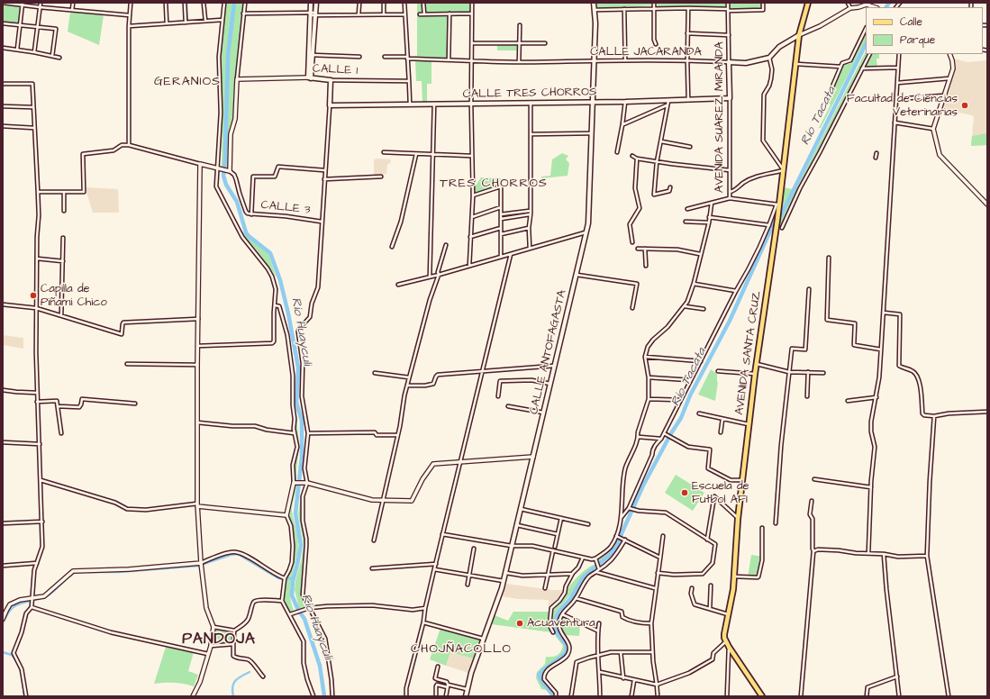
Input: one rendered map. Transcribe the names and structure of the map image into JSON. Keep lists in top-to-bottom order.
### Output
{
  "streets": {
    "main road": [
      "CALLE JACARANDA",
      "CALLE 1",
      "CALLE TRES CHORROS",
      "AVENIDA SUAREZ MIRANDA",
      "CALLE ANTOFAGASTA",
      "AVENIDA SANTA CRUZ"
    ],
    "street": ["CALLE 3"]
  },
  "crossings": [
    ["CALLE JACARANDA", "AVENIDA SUAREZ MIRANDA"],
    ["CALLE JACARANDA", "CALLE ANTOFAGASTA"],
    ["CALLE TRES CHORROS", "AVENIDA SUAREZ MIRANDA"],
    ["CALLE TRES CHORROS", "CALLE ANTOFAGASTA"]
  ],
  "districts": [
    "GERANIOS",
    "TRES CHORROS",
    "PANDOJA",
    "CHOJÑACOLLO"
  ],
  "water": ["Río Tacata", "Río Huayculi"],
  "places": [
    "Facultad de Ciencias Veterinarias",
    "Capilla de Piñami Chico",
    "Escuela de Futbol AFI",
    "Acuaventura"
  ],
  "legend": ["Calle", "Parque"]
}
